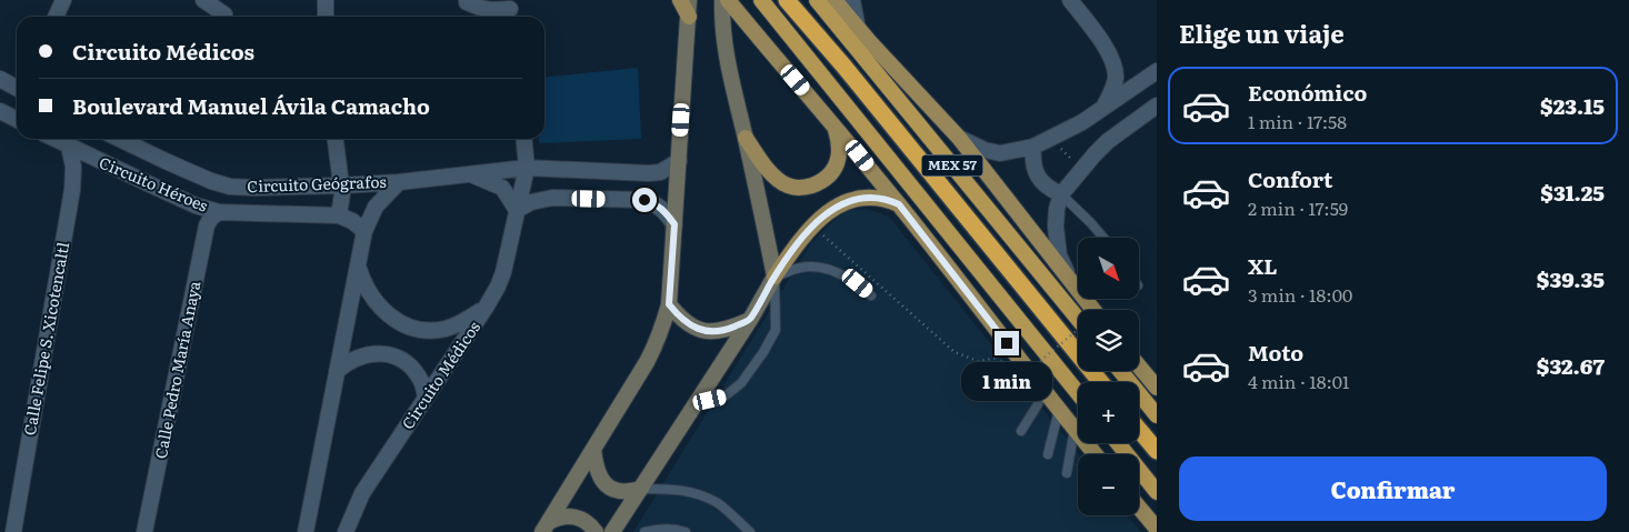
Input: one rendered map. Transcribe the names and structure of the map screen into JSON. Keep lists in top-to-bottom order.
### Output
{
  "streets": {
    "highway": ["MEX 57"],
    "street": [
      "Circuito Héroes",
      "Circuito Geógrafos",
      "Calle Felipe S. Xicotencaltl",
      "Calle Pedro María Anaya",
      "Circuito Médicos"
    ]
  },
  "crossings": [
    ["Circuito Héroes", "Circuito Geógrafos"],
    ["Circuito Héroes", "Calle Felipe S. Xicotencaltl"],
    ["Circuito Héroes", "Calle Pedro María Anaya"],
    ["Circuito Héroes", "Circuito Médicos"],
    ["Circuito Geógrafos", "Circuito Médicos"]
  ],
  "north": "bottom right",
  "page": {
    "heading": "Elige un viaje",
    "banner": ["Circuito Médicos", "Boulevard Manuel Ávila Camacho"],
    "list": [
      {
        "name": "Económico",
        "note": "1 min · 17:58",
        "value": "$23.15"
      },
      {
        "name": "Confort",
        "note": "2 min · 17:59",
        "value": "$31.25"
      },
      {
        "name": "XL",
        "note": "3 min · 18:00",
        "value": "$39.35"
      },
      {
        "name": "Moto",
        "note": "4 min · 18:01",
        "value": "$32.67"
      }
    ],
    "map_buttons": ["+", "−"],
    "bubble": "1 min",
    "buttons": "Confirmar"
  }
}
